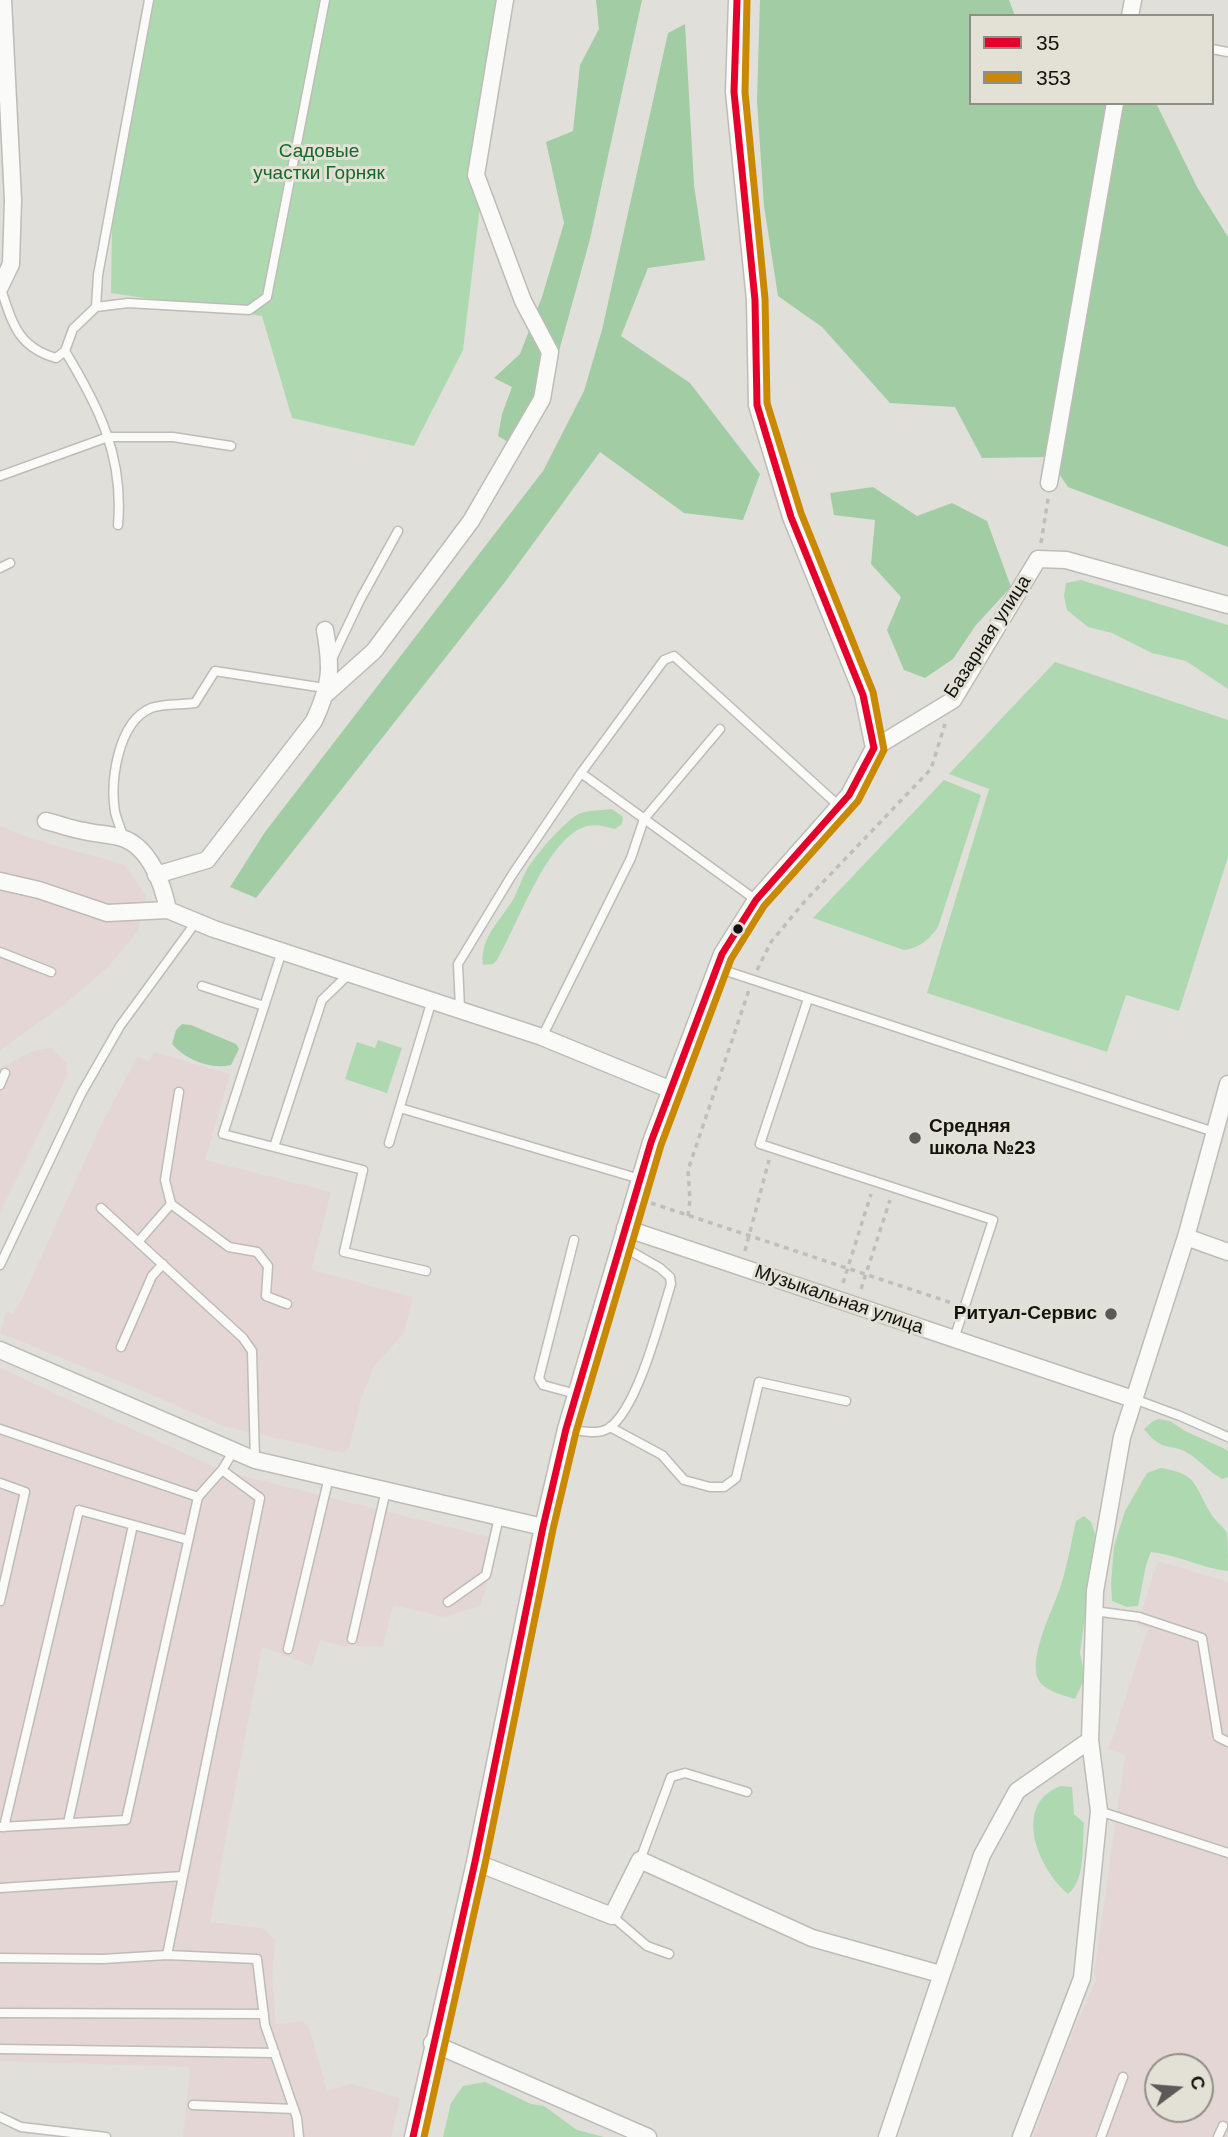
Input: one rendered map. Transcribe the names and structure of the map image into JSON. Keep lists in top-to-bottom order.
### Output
{
  "streets": {
    "street": ["Базарная улица", "Музыкальная улица"]
  },
  "parks": ["Садовые участки Горняк"],
  "places": ["Средняя школа №23", "Ритуал-Сервис"],
  "lines": ["transit line 35", "transit line 353"],
  "legend": ["35", "353"],
  "north": "right"
}
